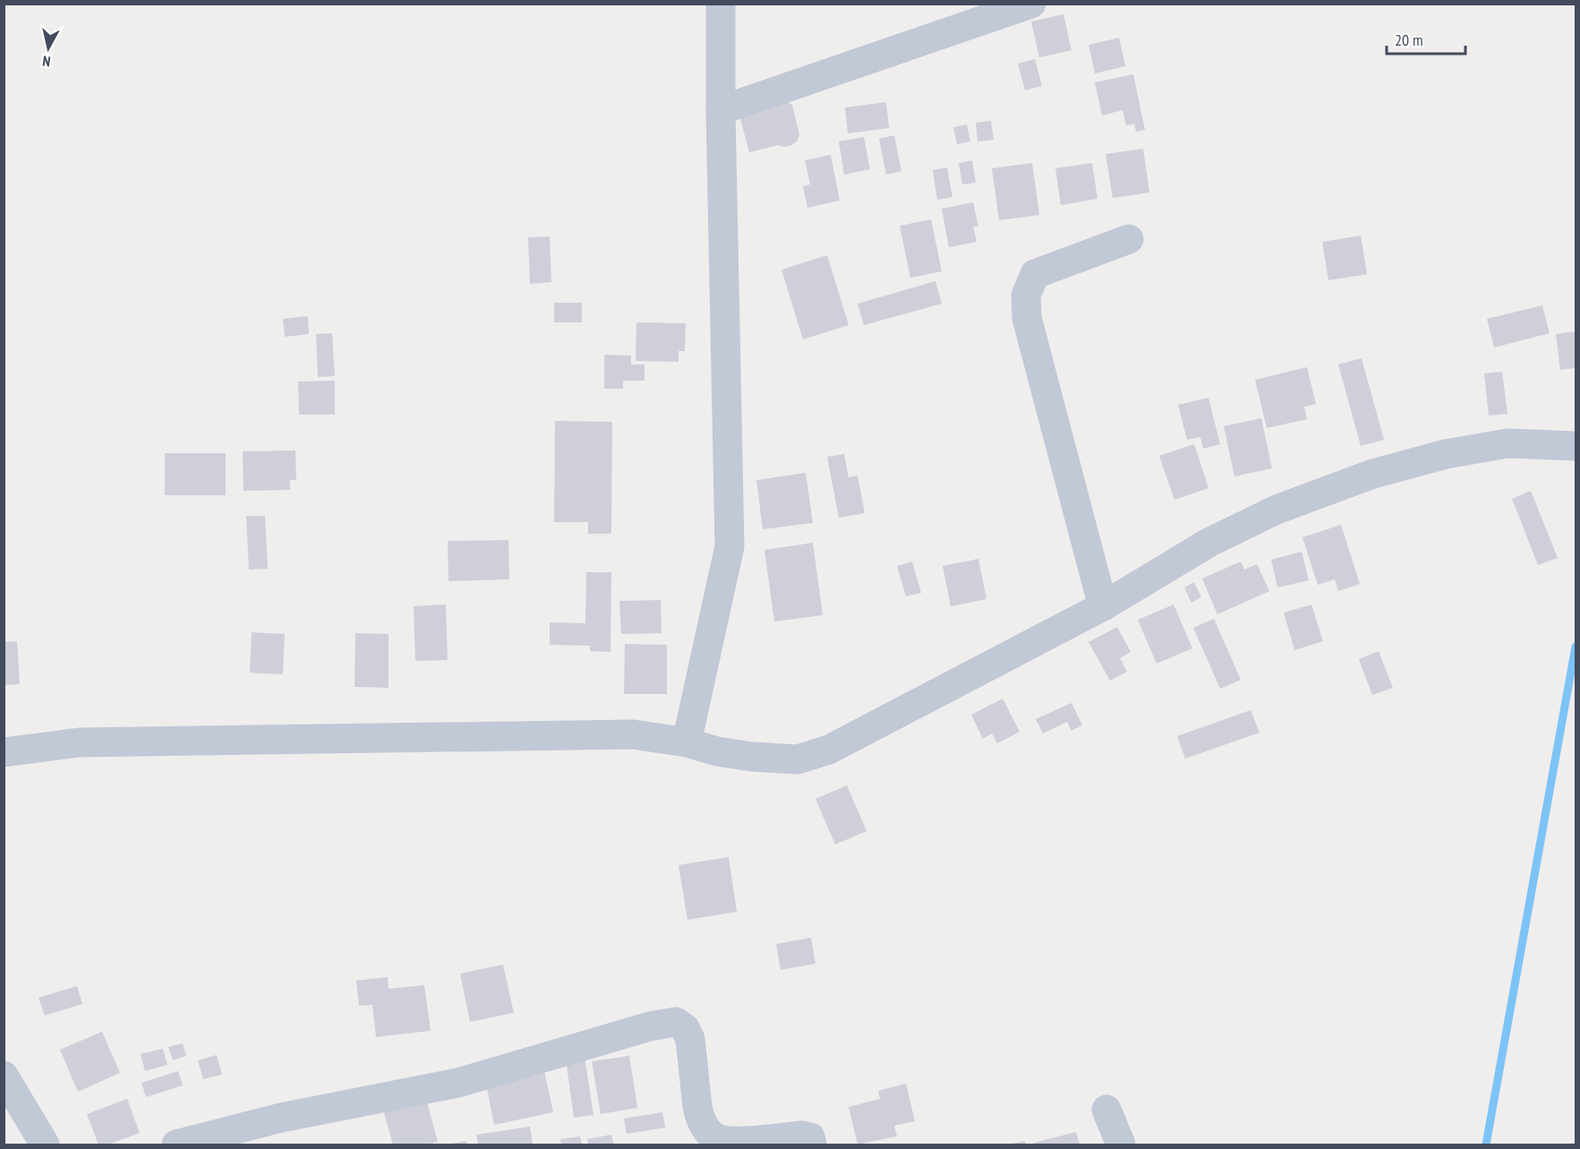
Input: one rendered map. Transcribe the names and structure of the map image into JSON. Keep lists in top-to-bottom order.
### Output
{
  "scale_bar": "20 m",
  "north": "bottom"
}
